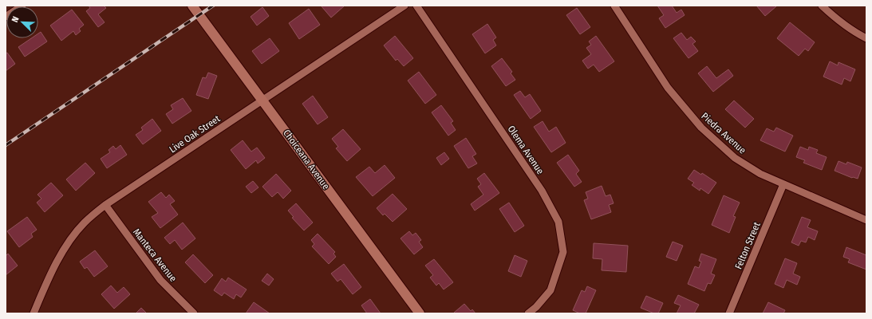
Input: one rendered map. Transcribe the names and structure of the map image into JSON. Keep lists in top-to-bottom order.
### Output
{
  "streets": {
    "street": [
      "Piedra Avenue",
      "Live Oak Street",
      "Olema Avenue",
      "Choiceana Avenue",
      "Felton Street",
      "Manteca Avenue"
    ]
  },
  "crossings": [
    ["Piedra Avenue", "Felton Street"],
    ["Live Oak Street", "Choiceana Avenue"],
    ["Live Oak Street", "Manteca Avenue"]
  ],
  "north": "top left"
}
